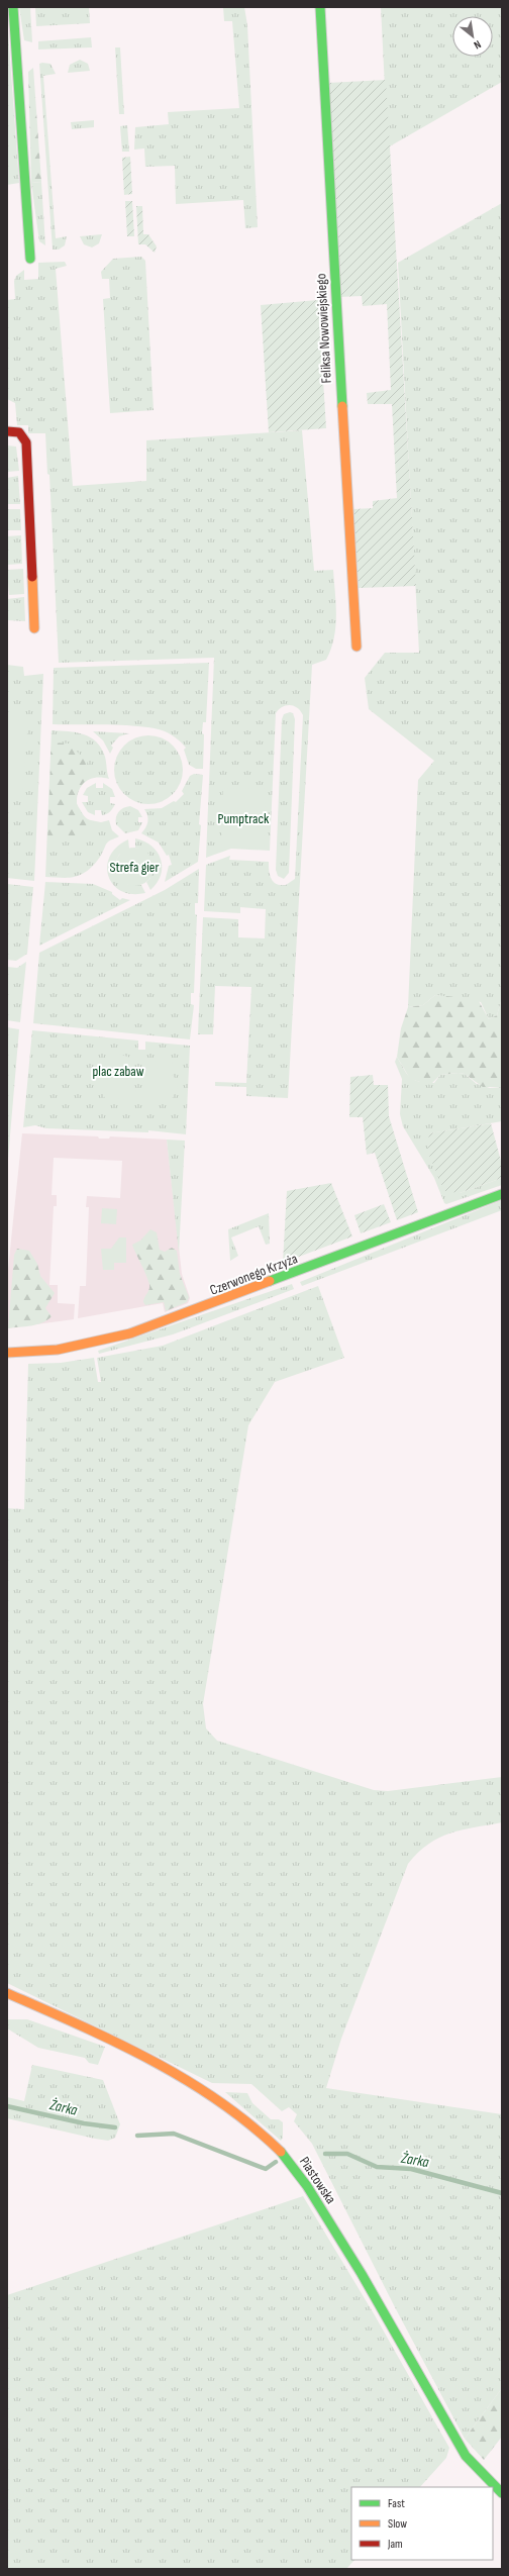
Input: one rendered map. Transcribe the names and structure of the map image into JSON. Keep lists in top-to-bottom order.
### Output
{
  "streets": {
    "street": ["Feliksa Nowowiejskiego", "Czerwonego Krzyża", "Piastowska"]
  },
  "water": ["Żarka"],
  "parks": ["Pumptrack", "Strefa gier", "plac zabaw"],
  "legend": ["Fast", "Slow", "Jam"],
  "north": "bottom right"
}
